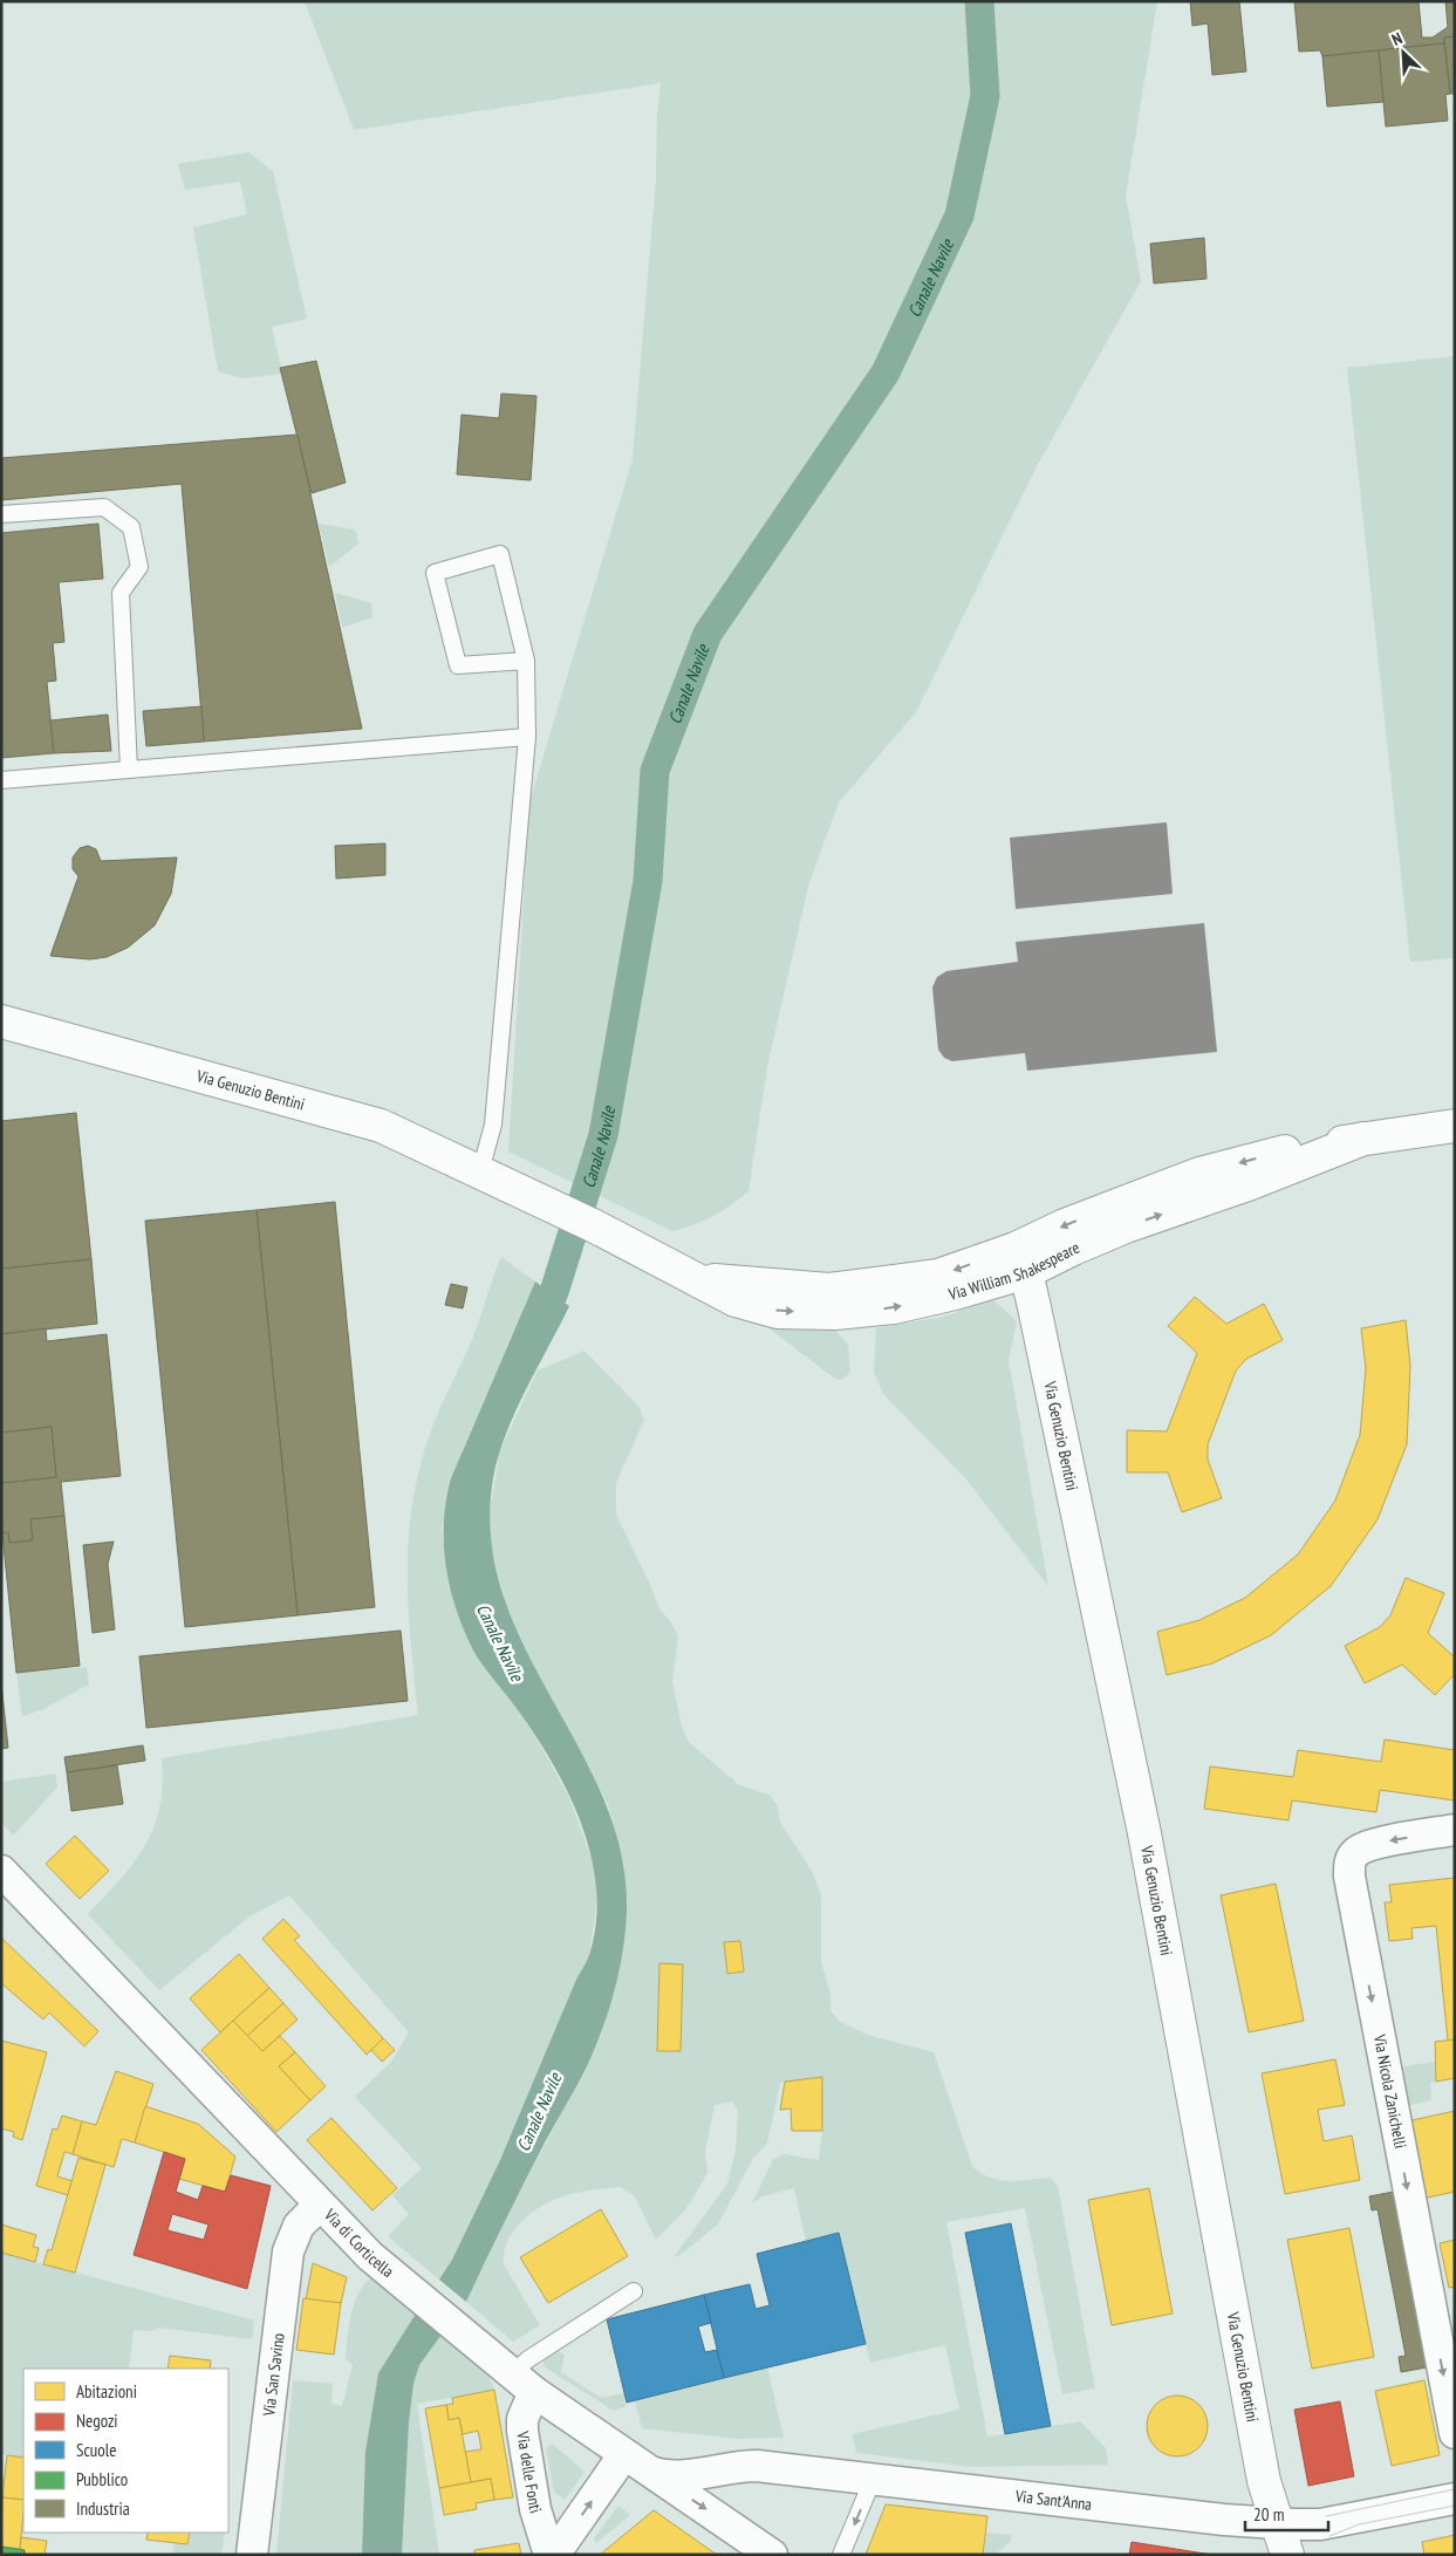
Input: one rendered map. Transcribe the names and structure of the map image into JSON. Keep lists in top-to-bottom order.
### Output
{
  "streets": {
    "main road": ["Via Genuzio Bentini", "Via William Shakespeare"],
    "street": [
      "Via Nicola Zanichelli",
      "Via di Corticella",
      "Via San Savino",
      "Via delle Fonti",
      "Via Sant'Anna"
    ]
  },
  "crossings": [
    ["Via Genuzio Bentini", "Via William Shakespeare"],
    ["Via Genuzio Bentini", "Via Sant'Anna"],
    ["Via di Corticella", "Via San Savino"],
    ["Via di Corticella", "Via delle Fonti"],
    ["Via di Corticella", "Via Sant'Anna"]
  ],
  "one_way": ["Via Nicola Zanichelli"],
  "water": ["Canale Navile"],
  "legend": [
    "Abitazioni",
    "Negozi",
    "Scuole",
    "Pubblico",
    "Industria"
  ],
  "scale_bar": "20 m",
  "north": "top left"
}
